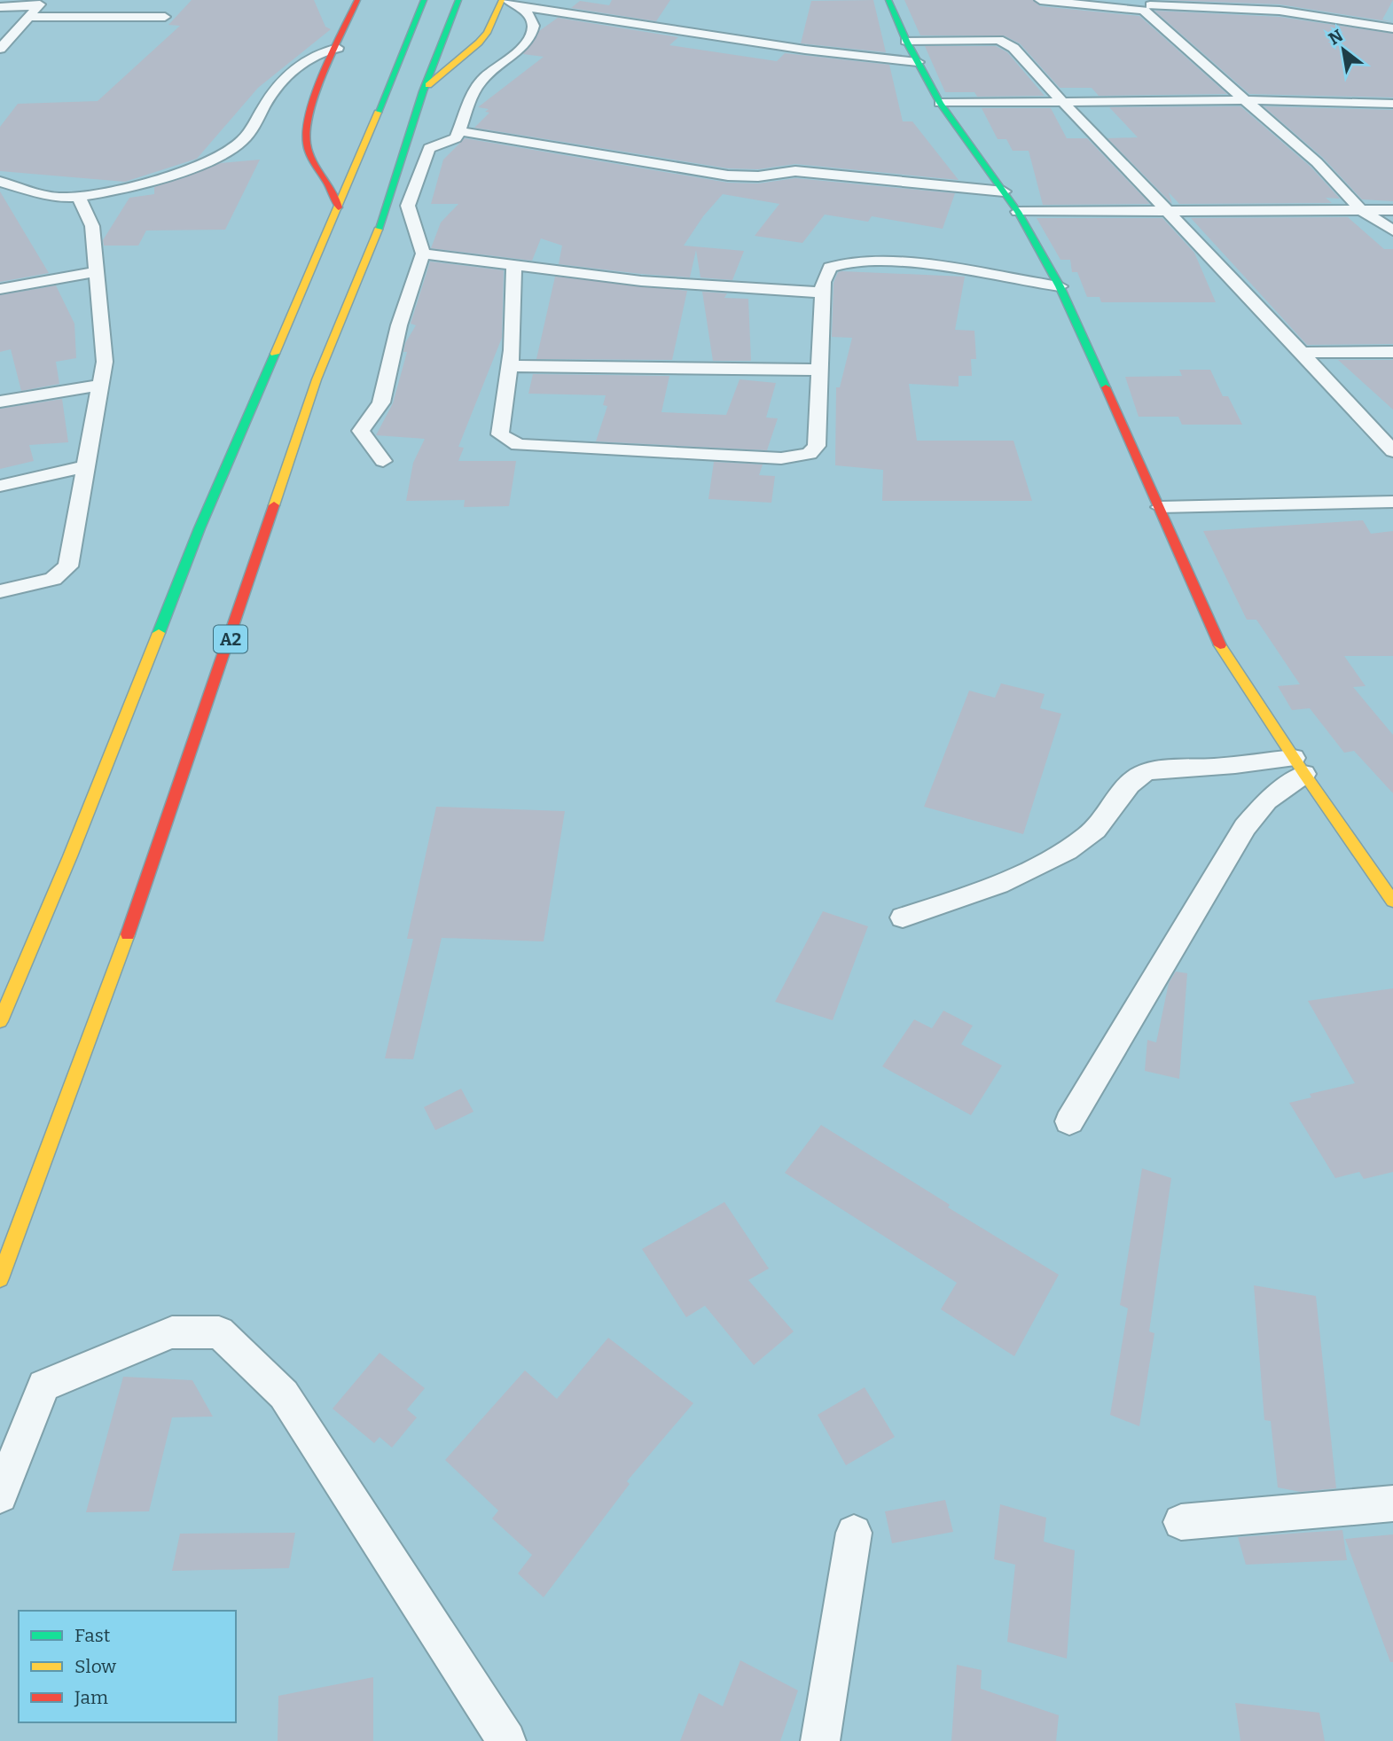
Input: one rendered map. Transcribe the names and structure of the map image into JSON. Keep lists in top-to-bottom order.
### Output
{
  "streets": {
    "main road": ["A2"]
  },
  "legend": ["Fast", "Slow", "Jam"],
  "north": "top left"
}
